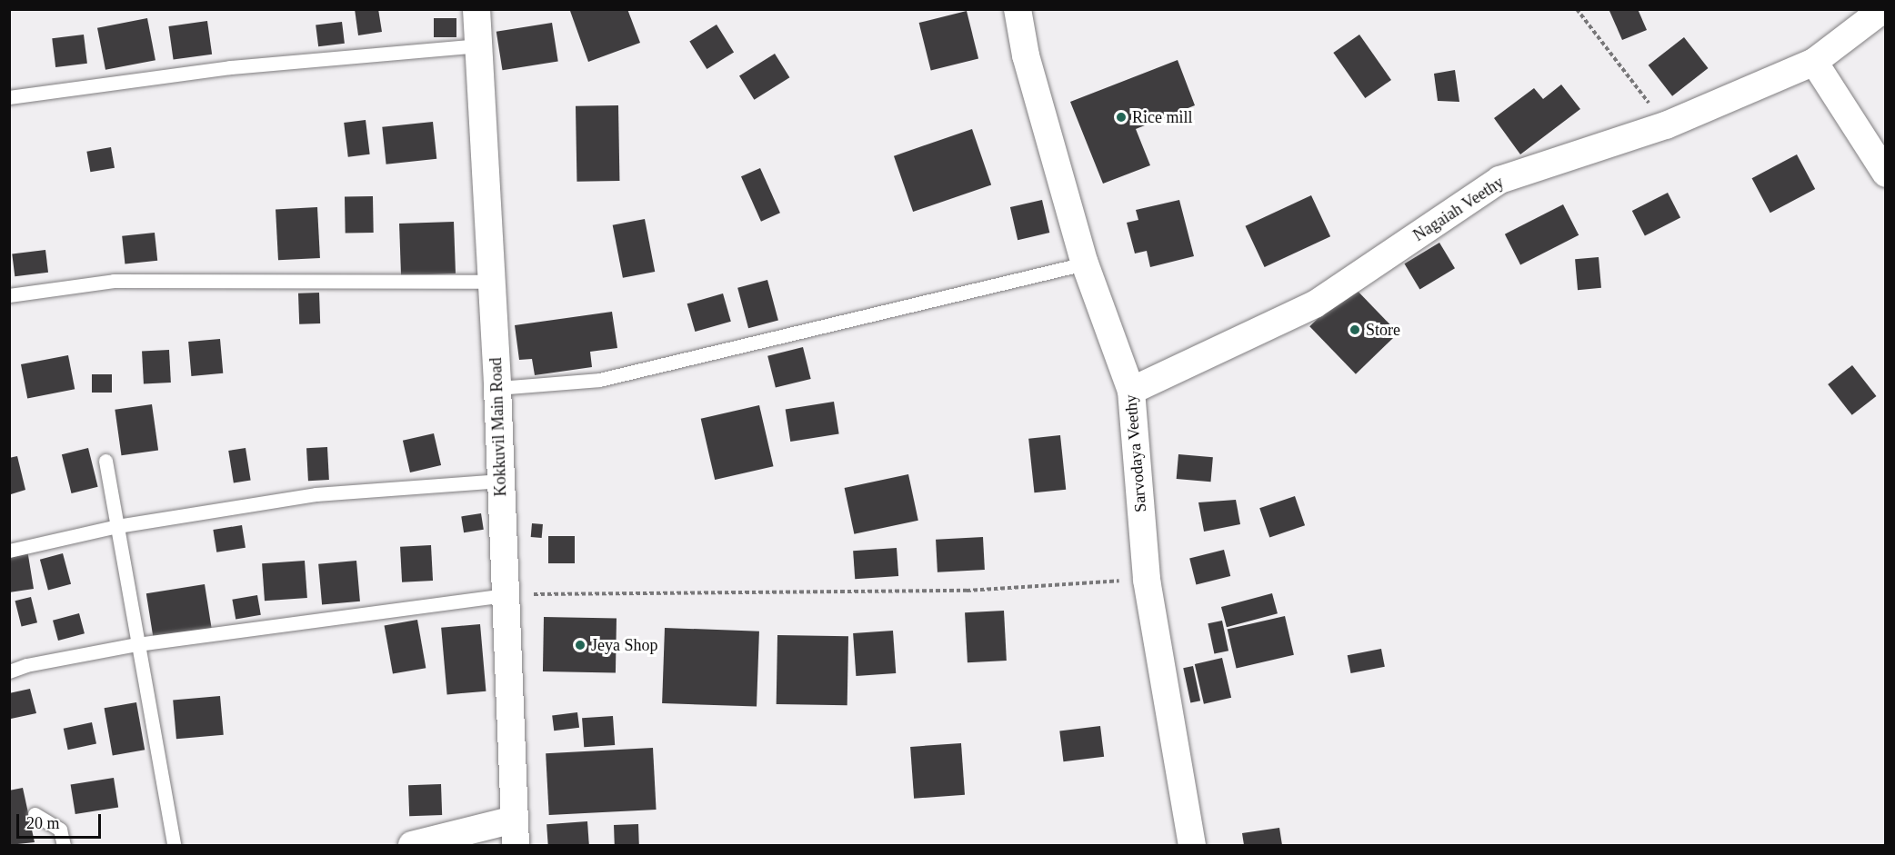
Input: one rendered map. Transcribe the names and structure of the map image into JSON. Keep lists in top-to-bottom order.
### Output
{
  "streets": {
    "street": ["Nagaiah Veethy", "Kokkuvil Main Road", "Sarvodaya Veethy"]
  },
  "crossings": [
    ["Nagaiah Veethy", "Sarvodaya Veethy"]
  ],
  "places": ["Rice mill", "Store", "Jeya Shop"],
  "scale_bar": "20 m"
}
